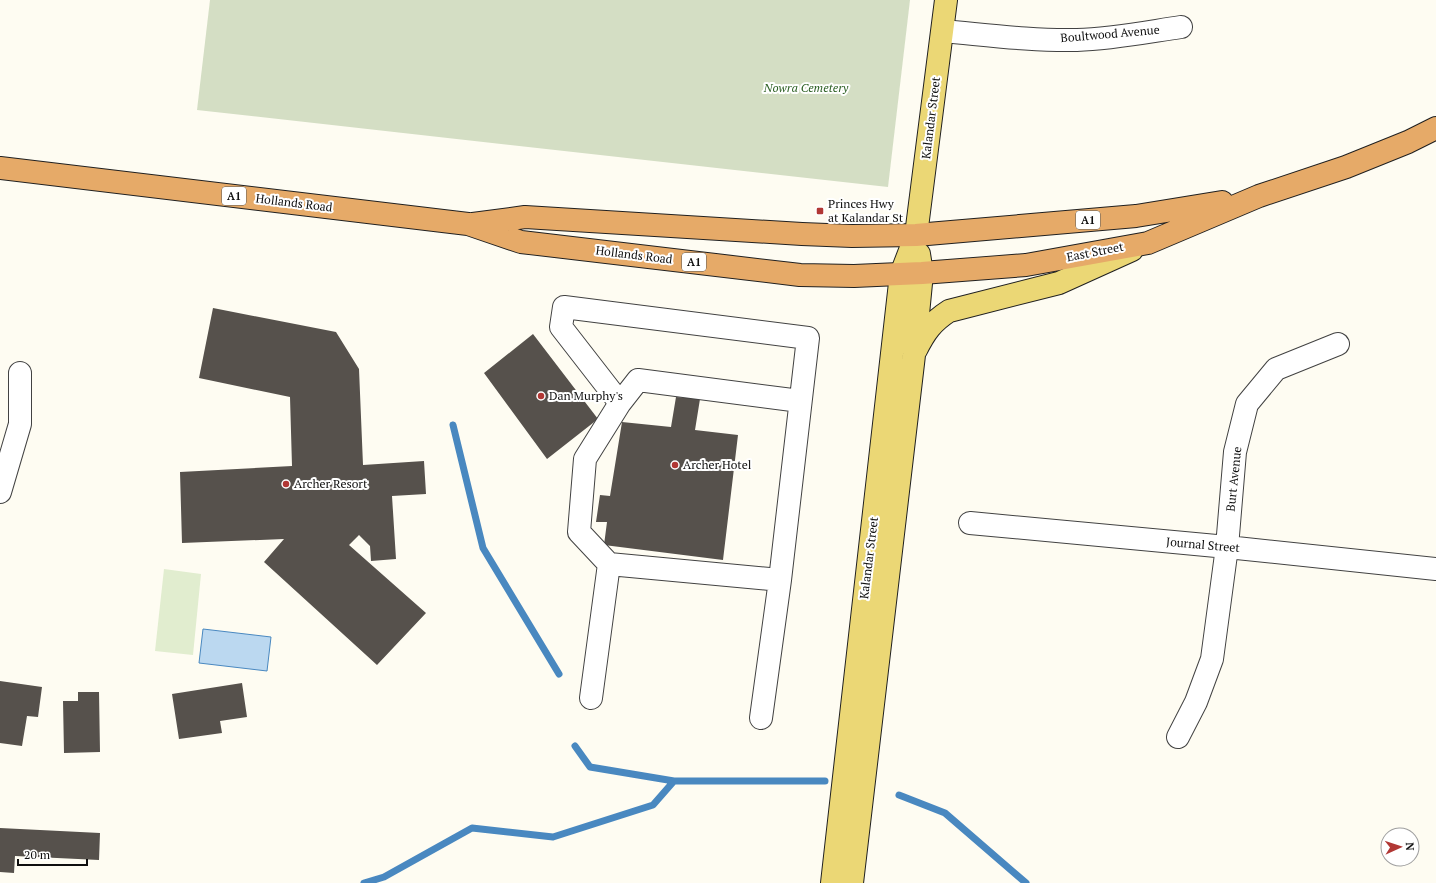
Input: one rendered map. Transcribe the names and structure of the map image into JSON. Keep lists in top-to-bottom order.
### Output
{
  "streets": {
    "highway": ["A1", "Hollands Road", "East Street"],
    "main road": ["Kalandar Street"],
    "street": ["Boultwood Avenue", "Burt Avenue", "Journal Street"]
  },
  "crossings": [
    ["Boultwood Avenue", "Kalandar Street"],
    ["Kalandar Street", "Hollands Road"],
    ["Kalandar Street", "East Street"],
    ["Hollands Road", "East Street"],
    ["Burt Avenue", "Journal Street"]
  ],
  "parks": ["Nowra Cemetery"],
  "places": {
    "transit": ["Princes Hwy at Kalandar St"],
    "other": ["Dan Murphy's", "Archer Hotel", "Archer Resort"]
  },
  "scale_bar": "20 m",
  "north": "right"
}
